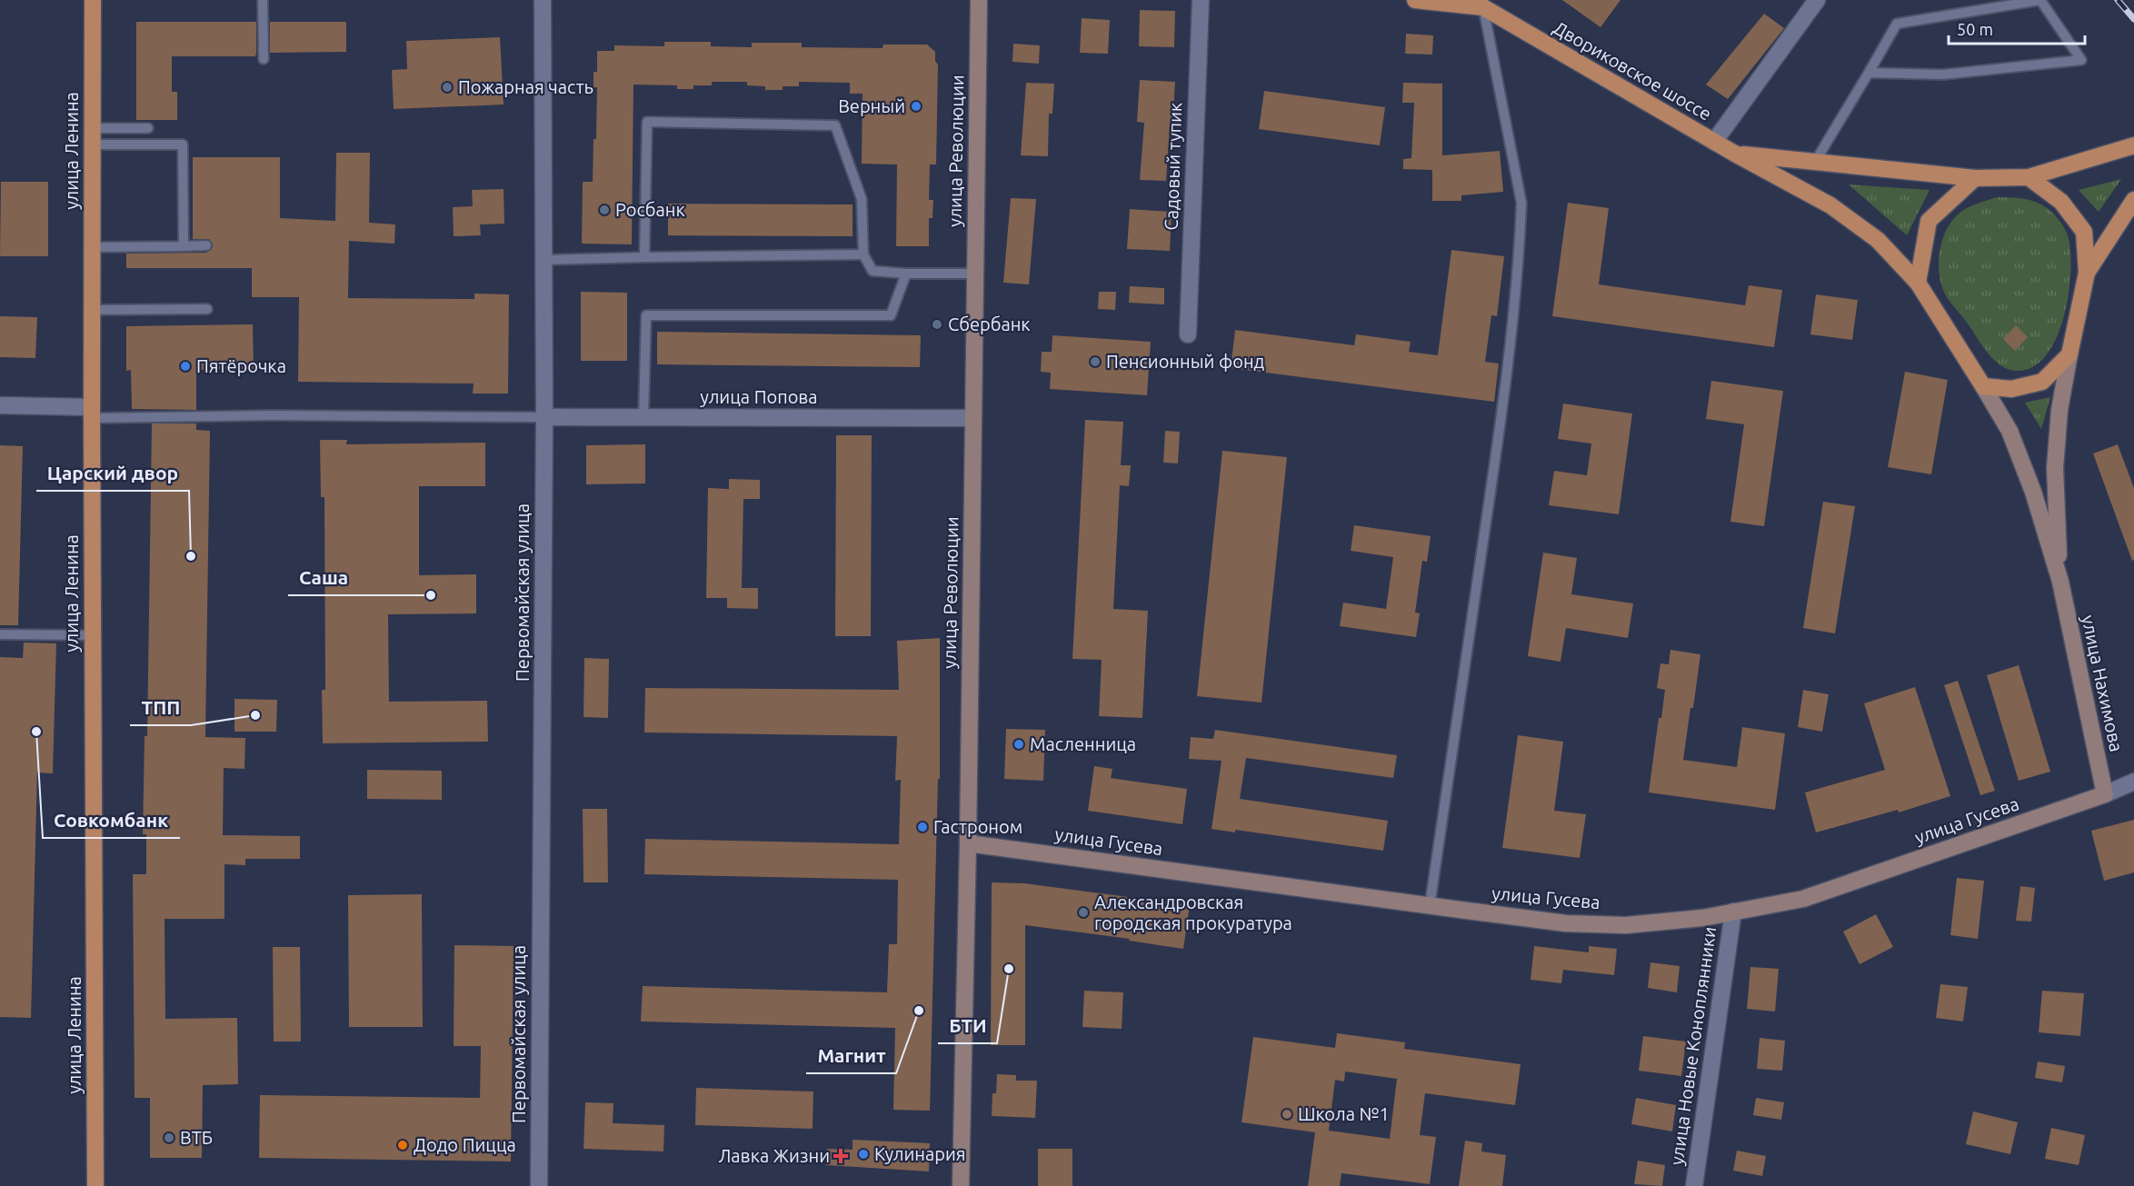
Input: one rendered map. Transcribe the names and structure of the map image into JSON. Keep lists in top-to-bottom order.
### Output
{
  "streets": {
    "main road": [
      "Двориковское шоссе",
      "улица Ленина",
      "улица Революции",
      "улица Нахимова",
      "улица Гусева"
    ],
    "street": [
      "Садовый тупик",
      "улица Попова",
      "Первомайская улица",
      "улица Новые Коноплянники"
    ]
  },
  "crossings": [
    ["улица Революции", "улица Попова"],
    ["улица Революции", "улица Гусева"],
    ["улица Попова", "Первомайская улица"],
    ["улица Нахимова", "улица Гусева"],
    ["улица Гусева", "улица Новые Коноплянники"]
  ],
  "places": {
    "other": [
      "Пожарная часть",
      "Верный",
      "Росбанк",
      "Сбербанк",
      "Пенсионный фонд",
      "Пятёрочка",
      "Царский двор",
      "Саша",
      "ТПП",
      "Совкомбанк",
      "Масленница",
      "Гастроном",
      "Александровская городская прокуратура",
      "БТИ",
      "Магнит",
      "Школа №1",
      "ВТБ",
      "Додо Пицца",
      "Кулинария"
    ],
    "health": ["Лавка Жизни"]
  },
  "scale_bar": "50 m"
}
